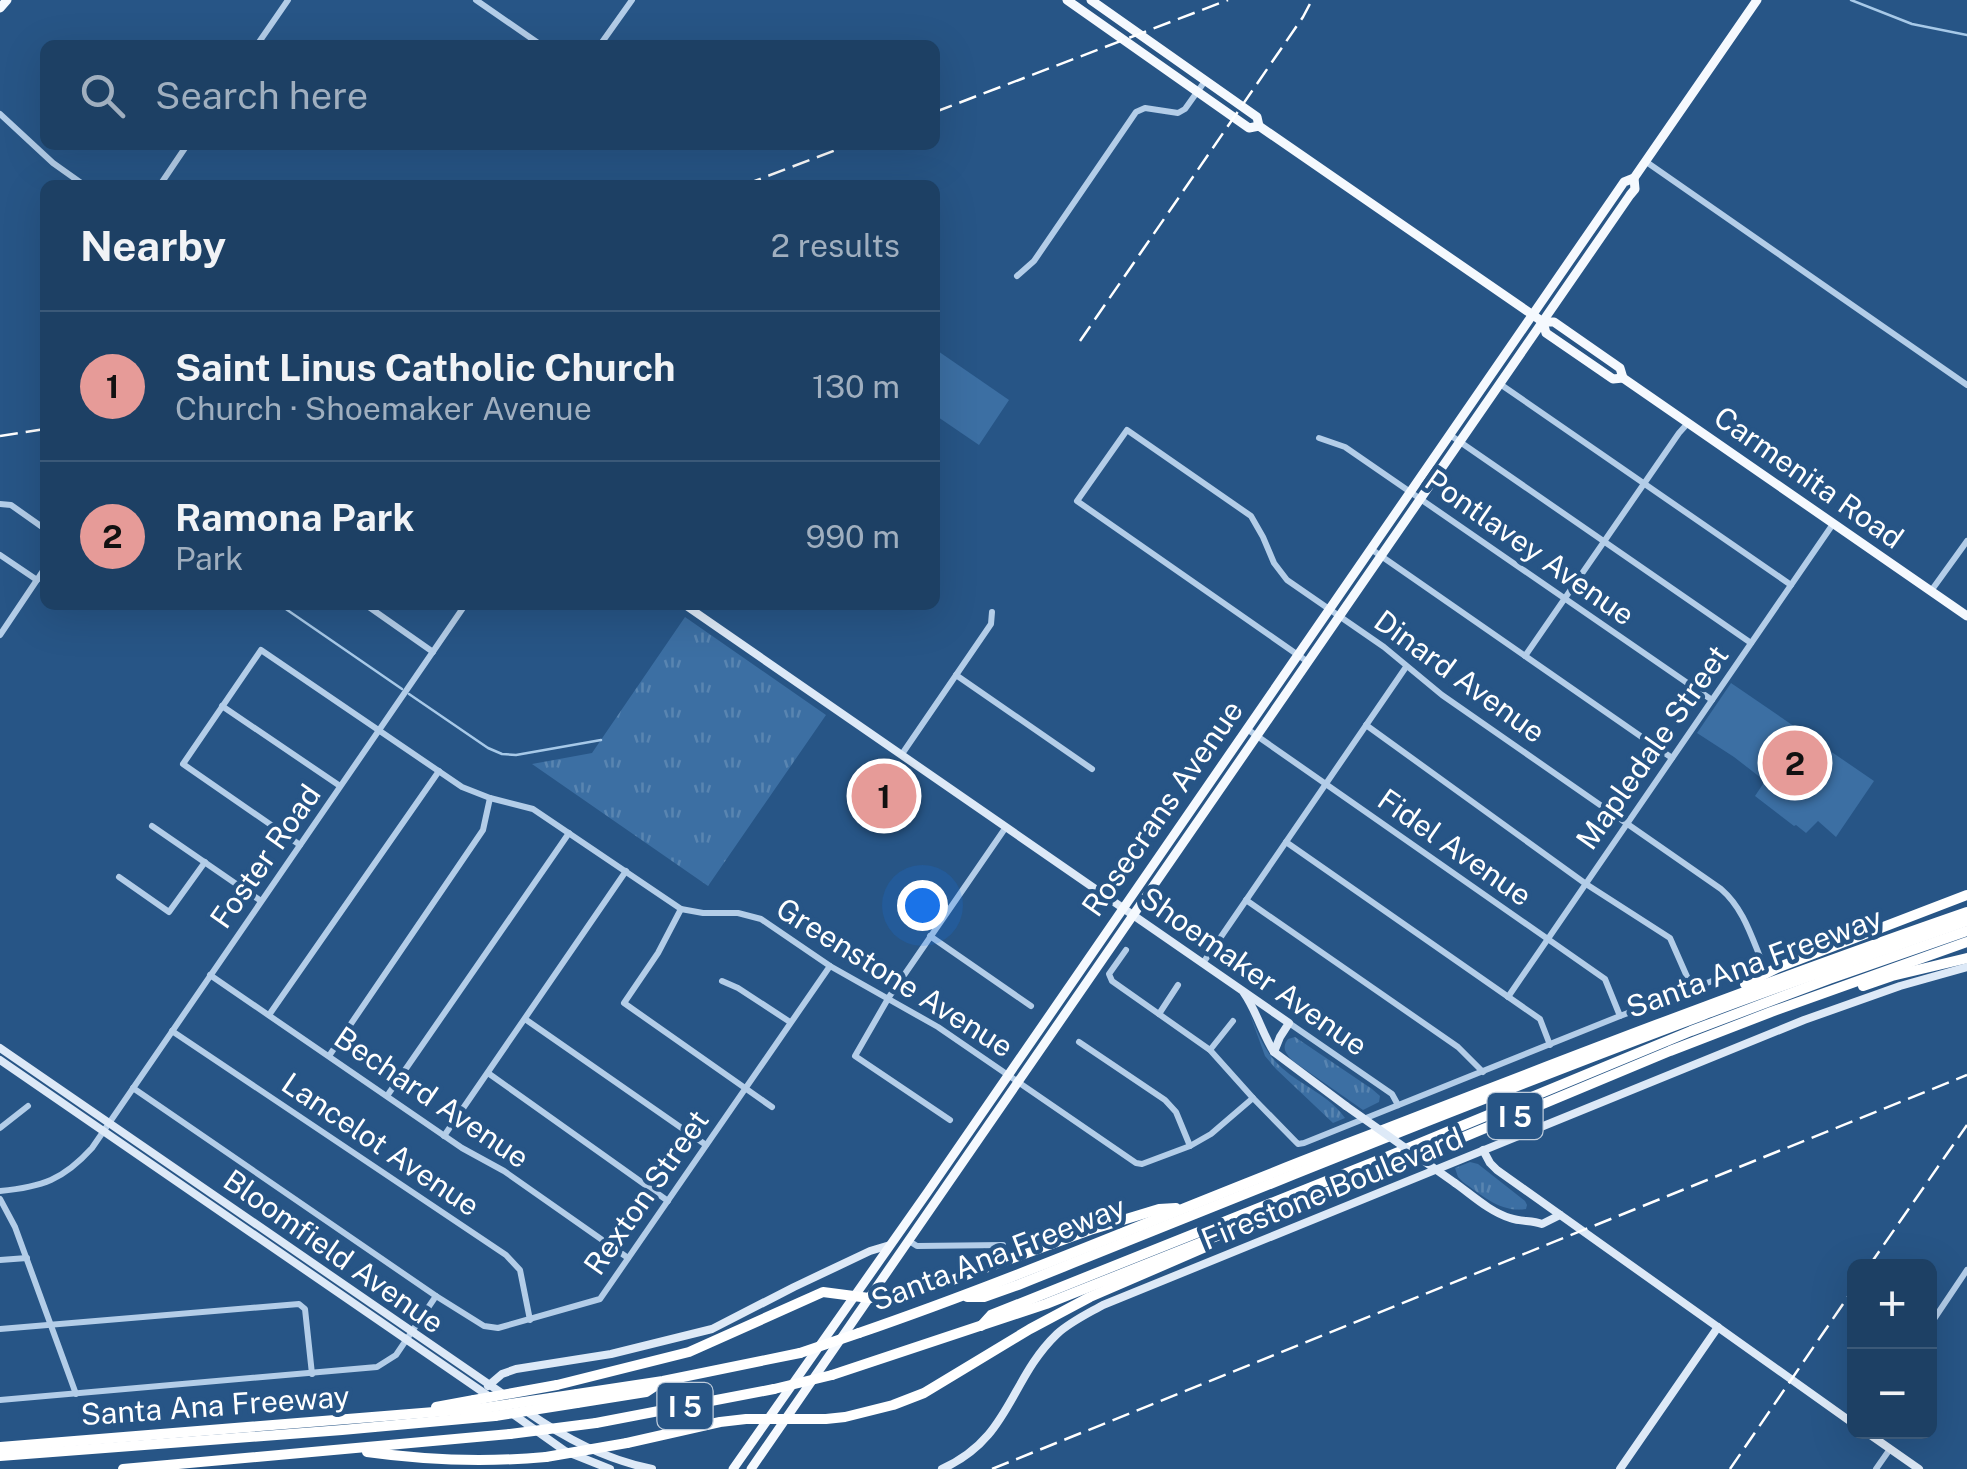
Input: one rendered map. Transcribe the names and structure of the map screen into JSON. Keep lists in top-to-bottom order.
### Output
{
  "streets": {
    "highway": ["Santa Ana Freeway", "I 5"],
    "main road": ["Carmenita Road", "Rosecrans Avenue"],
    "street": [
      "Pontlavey Avenue",
      "Dinard Avenue",
      "Mapledale Street",
      "Fidel Avenue",
      "Foster Road",
      "Shoemaker Avenue",
      "Greenstone Avenue",
      "Bechard Avenue",
      "Lancelot Avenue",
      "Firestone Boulevard",
      "Rexton Street",
      "Bloomfield Avenue"
    ]
  },
  "crossings": [
    ["Carmenita Road", "Mapledale Street"],
    ["Carmenita Road", "Rosecrans Avenue"],
    ["Pontlavey Avenue", "Mapledale Street"],
    ["Pontlavey Avenue", "Rosecrans Avenue"],
    ["Dinard Avenue", "Mapledale Street"],
    ["Dinard Avenue", "Rosecrans Avenue"],
    ["Dinard Avenue", "Firestone Boulevard"],
    ["Mapledale Street", "Fidel Avenue"],
    ["Rosecrans Avenue", "Fidel Avenue"],
    ["Rosecrans Avenue", "Shoemaker Avenue"],
    ["Rosecrans Avenue", "Greenstone Avenue"],
    ["Fidel Avenue", "Firestone Boulevard"],
    ["Foster Road", "Greenstone Avenue"],
    ["Foster Road", "Bechard Avenue"],
    ["Foster Road", "Lancelot Avenue"],
    ["Foster Road", "Rexton Street"],
    ["Foster Road", "Bloomfield Avenue"],
    ["Santa Ana Freeway", "Bloomfield Avenue"],
    ["Shoemaker Avenue", "Firestone Boulevard"],
    ["Greenstone Avenue", "Rexton Street"],
    ["Bechard Avenue", "Rexton Street"],
    ["Lancelot Avenue", "Rexton Street"]
  ],
  "page": {
    "search": "Search here",
    "heading": ["Nearby", "2 results"],
    "list": [
      {
        "mark": "1",
        "name": "Saint Linus Catholic Church",
        "note": "Church · Shoemaker Avenue",
        "value": "130 m"
      },
      {
        "mark": "2",
        "name": "Ramona Park",
        "note": "Park",
        "value": "990 m"
      }
    ],
    "pins": ["2", "1"],
    "map_buttons": ["+", "−"]
  }
}
